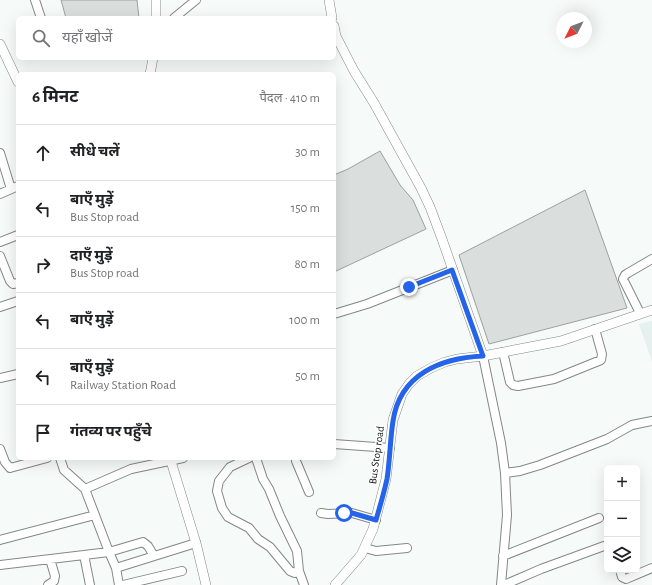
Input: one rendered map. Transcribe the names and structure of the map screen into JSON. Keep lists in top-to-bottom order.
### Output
{
  "streets": {
    "street": ["Bus Stop road"]
  },
  "north": "bottom left",
  "page": {
    "search": "यहाँ खोजें",
    "heading": ["6 मिनट", "पैदल · 410 m"],
    "list": [
      ["सीधे चलें", "30 m"],
      ["बाएँ मुड़ें", "Bus Stop road", "150 m"],
      ["दाएँ मुड़ें", "Bus Stop road", "80 m"],
      ["बाएँ मुड़ें", "100 m"],
      ["बाएँ मुड़ें", "Railway Station Road", "50 m"],
      "गंतव्य पर पहुँचे"
    ],
    "map_buttons": ["+", "−"]
  }
}
